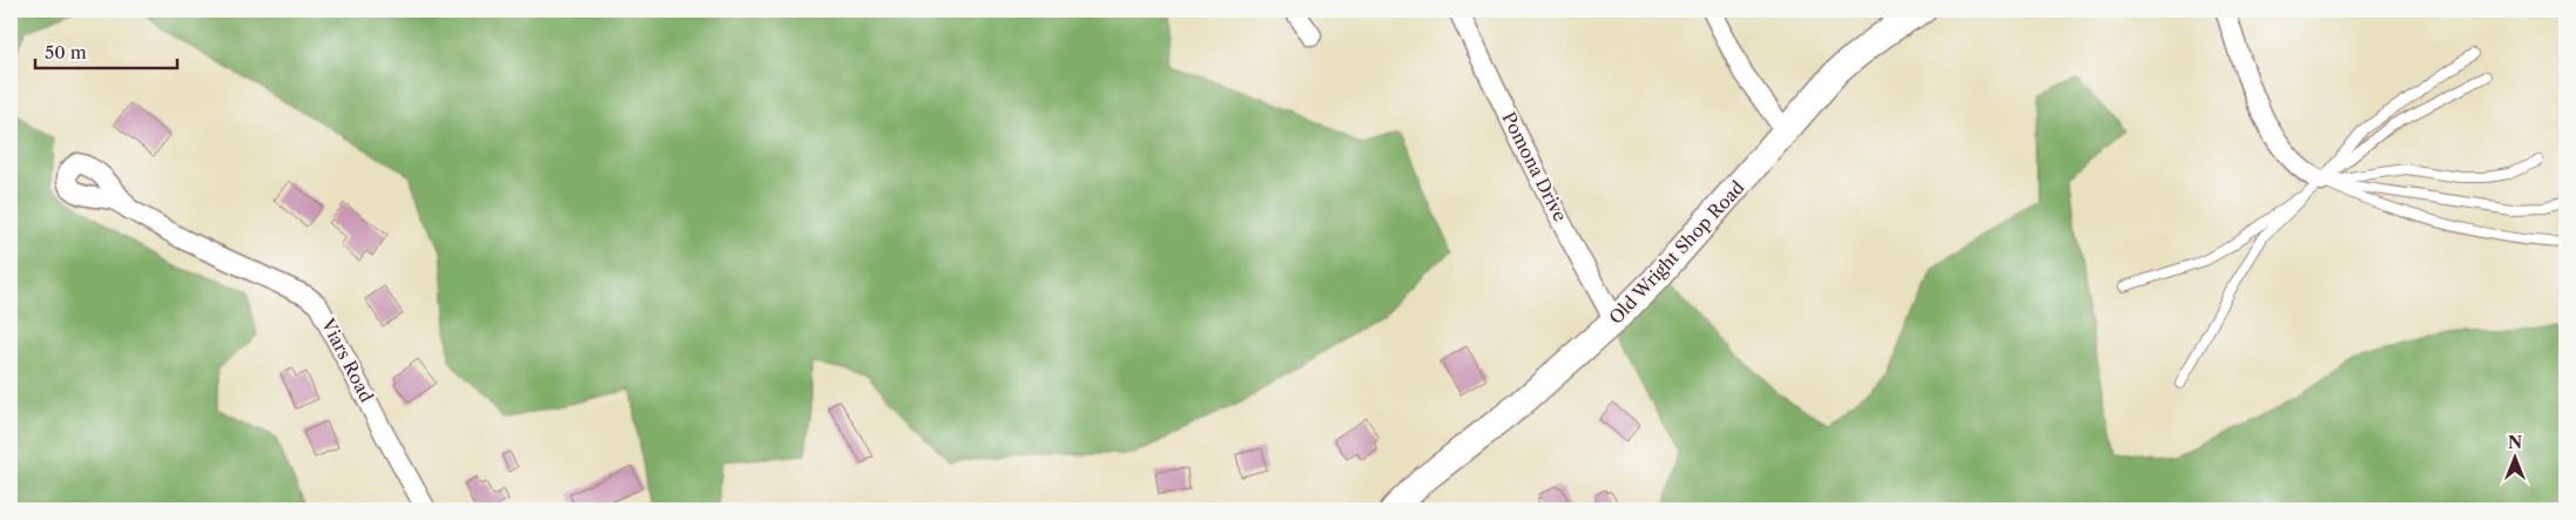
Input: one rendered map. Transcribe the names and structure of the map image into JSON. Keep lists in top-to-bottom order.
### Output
{
  "streets": {
    "street": ["Pomona Drive", "Old Wright Shop Road", "Viars Road"]
  },
  "crossings": [
    ["Pomona Drive", "Old Wright Shop Road"]
  ],
  "scale_bar": "50 m",
  "north": "top"
}
